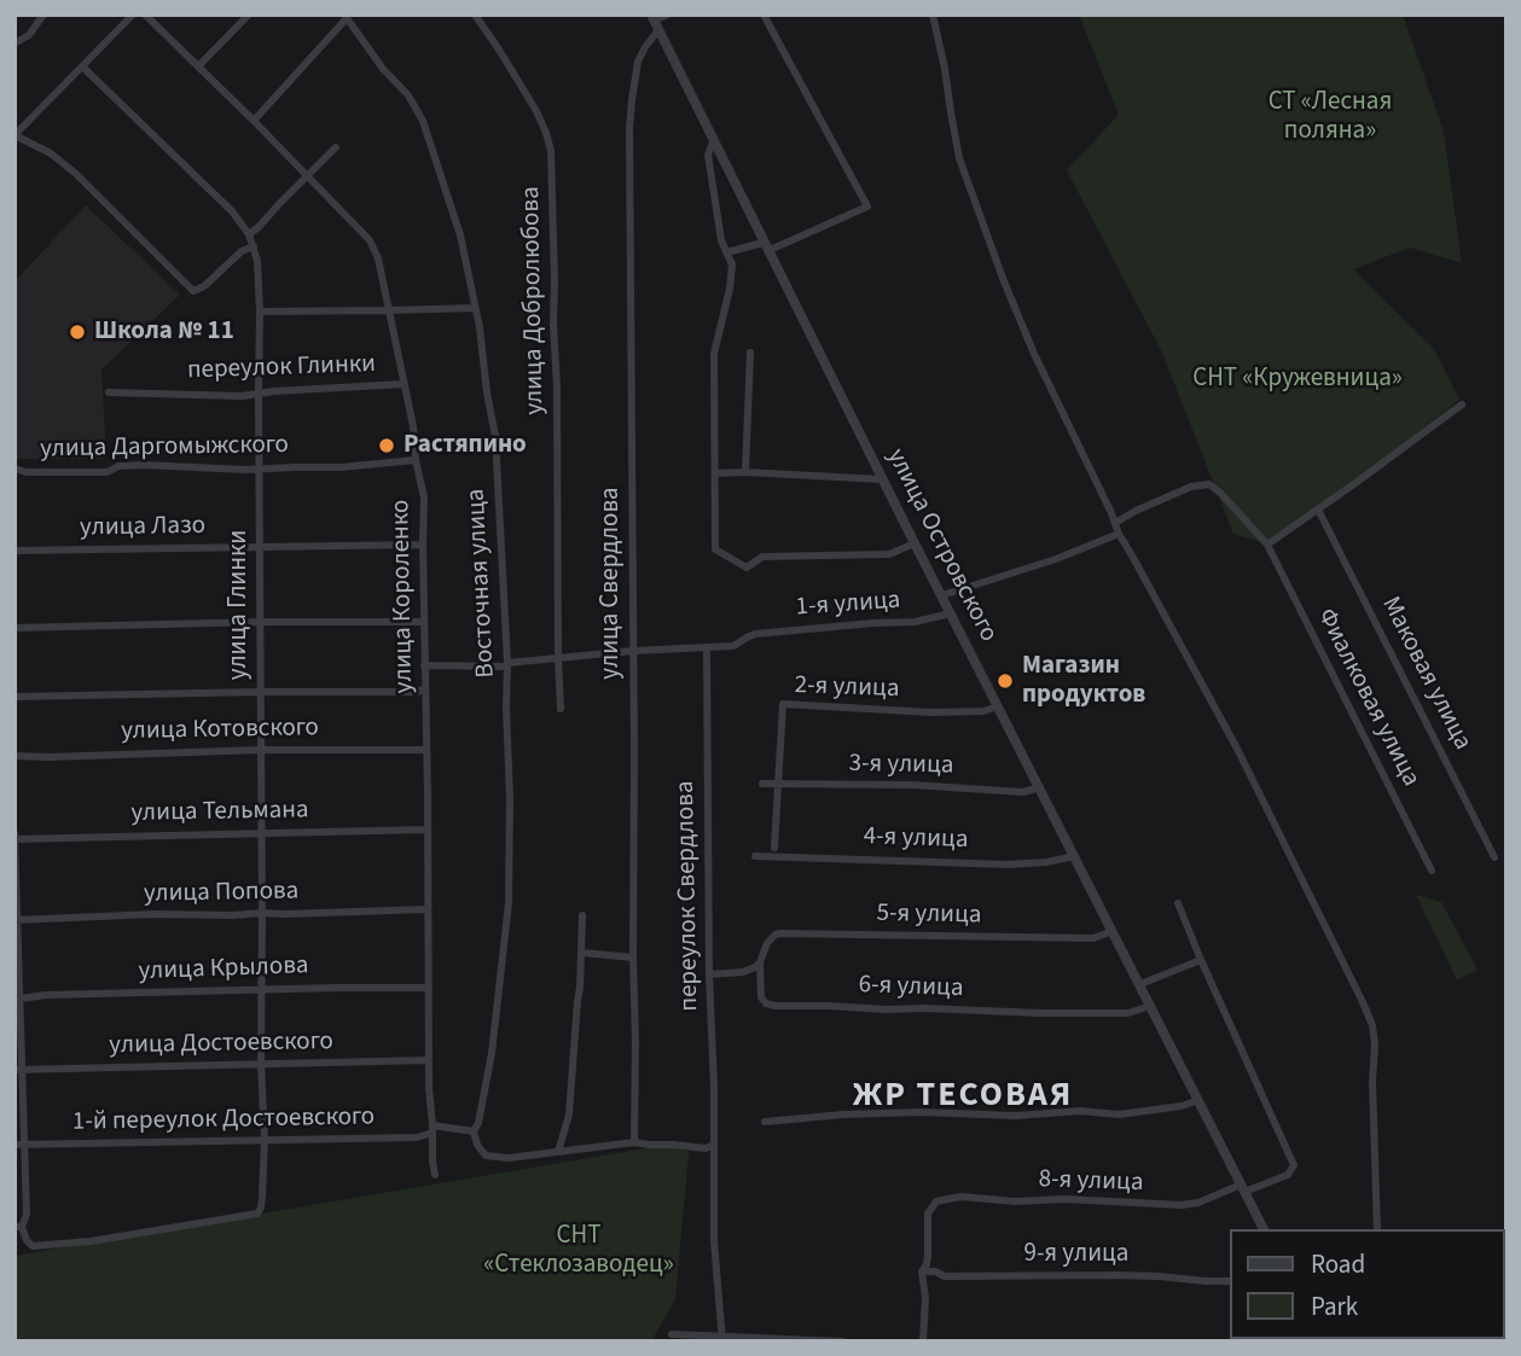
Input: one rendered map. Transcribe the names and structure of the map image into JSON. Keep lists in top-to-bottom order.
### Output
{
  "streets": {
    "street": [
      "улица Добролюбова",
      "переулок Глинки",
      "улица Даргомыжского",
      "улица Лазо",
      "улица Островского",
      "Восточная улица",
      "улица Свердлова",
      "улица Короленко",
      "улица Глинки",
      "1-я улица",
      "Маковая улица",
      "2-я улица",
      "Фиалковая улица",
      "улица Котовского",
      "3-я улица",
      "улица Тельмана",
      "4-я улица",
      "улица Попова",
      "переулок Свердлова",
      "5-я улица",
      "улица Крылова",
      "6-я улица",
      "улица Достоевского",
      "1-й переулок Достоевского",
      "8-я улица",
      "9-я улица"
    ]
  },
  "crossings": [
    ["улица Добролюбова", "1-я улица"],
    ["переулок Глинки", "улица Короленко"],
    ["переулок Глинки", "улица Глинки"],
    ["улица Даргомыжского", "улица Короленко"],
    ["улица Даргомыжского", "улица Глинки"],
    ["улица Лазо", "улица Короленко"],
    ["улица Лазо", "улица Глинки"],
    ["улица Островского", "улица Свердлова"],
    ["улица Островского", "1-я улица"],
    ["улица Островского", "2-я улица"],
    ["улица Островского", "3-я улица"],
    ["улица Островского", "4-я улица"],
    ["улица Островского", "5-я улица"],
    ["улица Островского", "6-я улица"],
    ["улица Островского", "8-я улица"],
    ["Восточная улица", "1-я улица"],
    ["Восточная улица", "1-й переулок Достоевского"],
    ["улица Свердлова", "1-я улица"],
    ["улица Короленко", "1-я улица"],
    ["улица Короленко", "улица Котовского"],
    ["улица Короленко", "улица Тельмана"],
    ["улица Короленко", "улица Попова"],
    ["улица Короленко", "улица Крылова"],
    ["улица Короленко", "улица Достоевского"],
    ["улица Короленко", "1-й переулок Достоевского"],
    ["улица Глинки", "улица Котовского"],
    ["улица Глинки", "улица Тельмана"],
    ["улица Глинки", "улица Попова"],
    ["улица Глинки", "улица Крылова"],
    ["улица Глинки", "улица Достоевского"],
    ["улица Глинки", "1-й переулок Достоевского"],
    ["1-я улица", "переулок Свердлова"],
    ["2-я улица", "3-я улица"],
    ["5-я улица", "6-я улица"],
    ["8-я улица", "9-я улица"]
  ],
  "districts": ["ЖР ТЕСОВАЯ"],
  "parks": ["СТ «Лесная поляна»", "СНТ «Кружевница»", "СНТ «Стеклозаводец»"],
  "places": ["Школа № 11", "Растяпино", "Магазин продуктов"],
  "legend": ["Road", "Park"]
}
